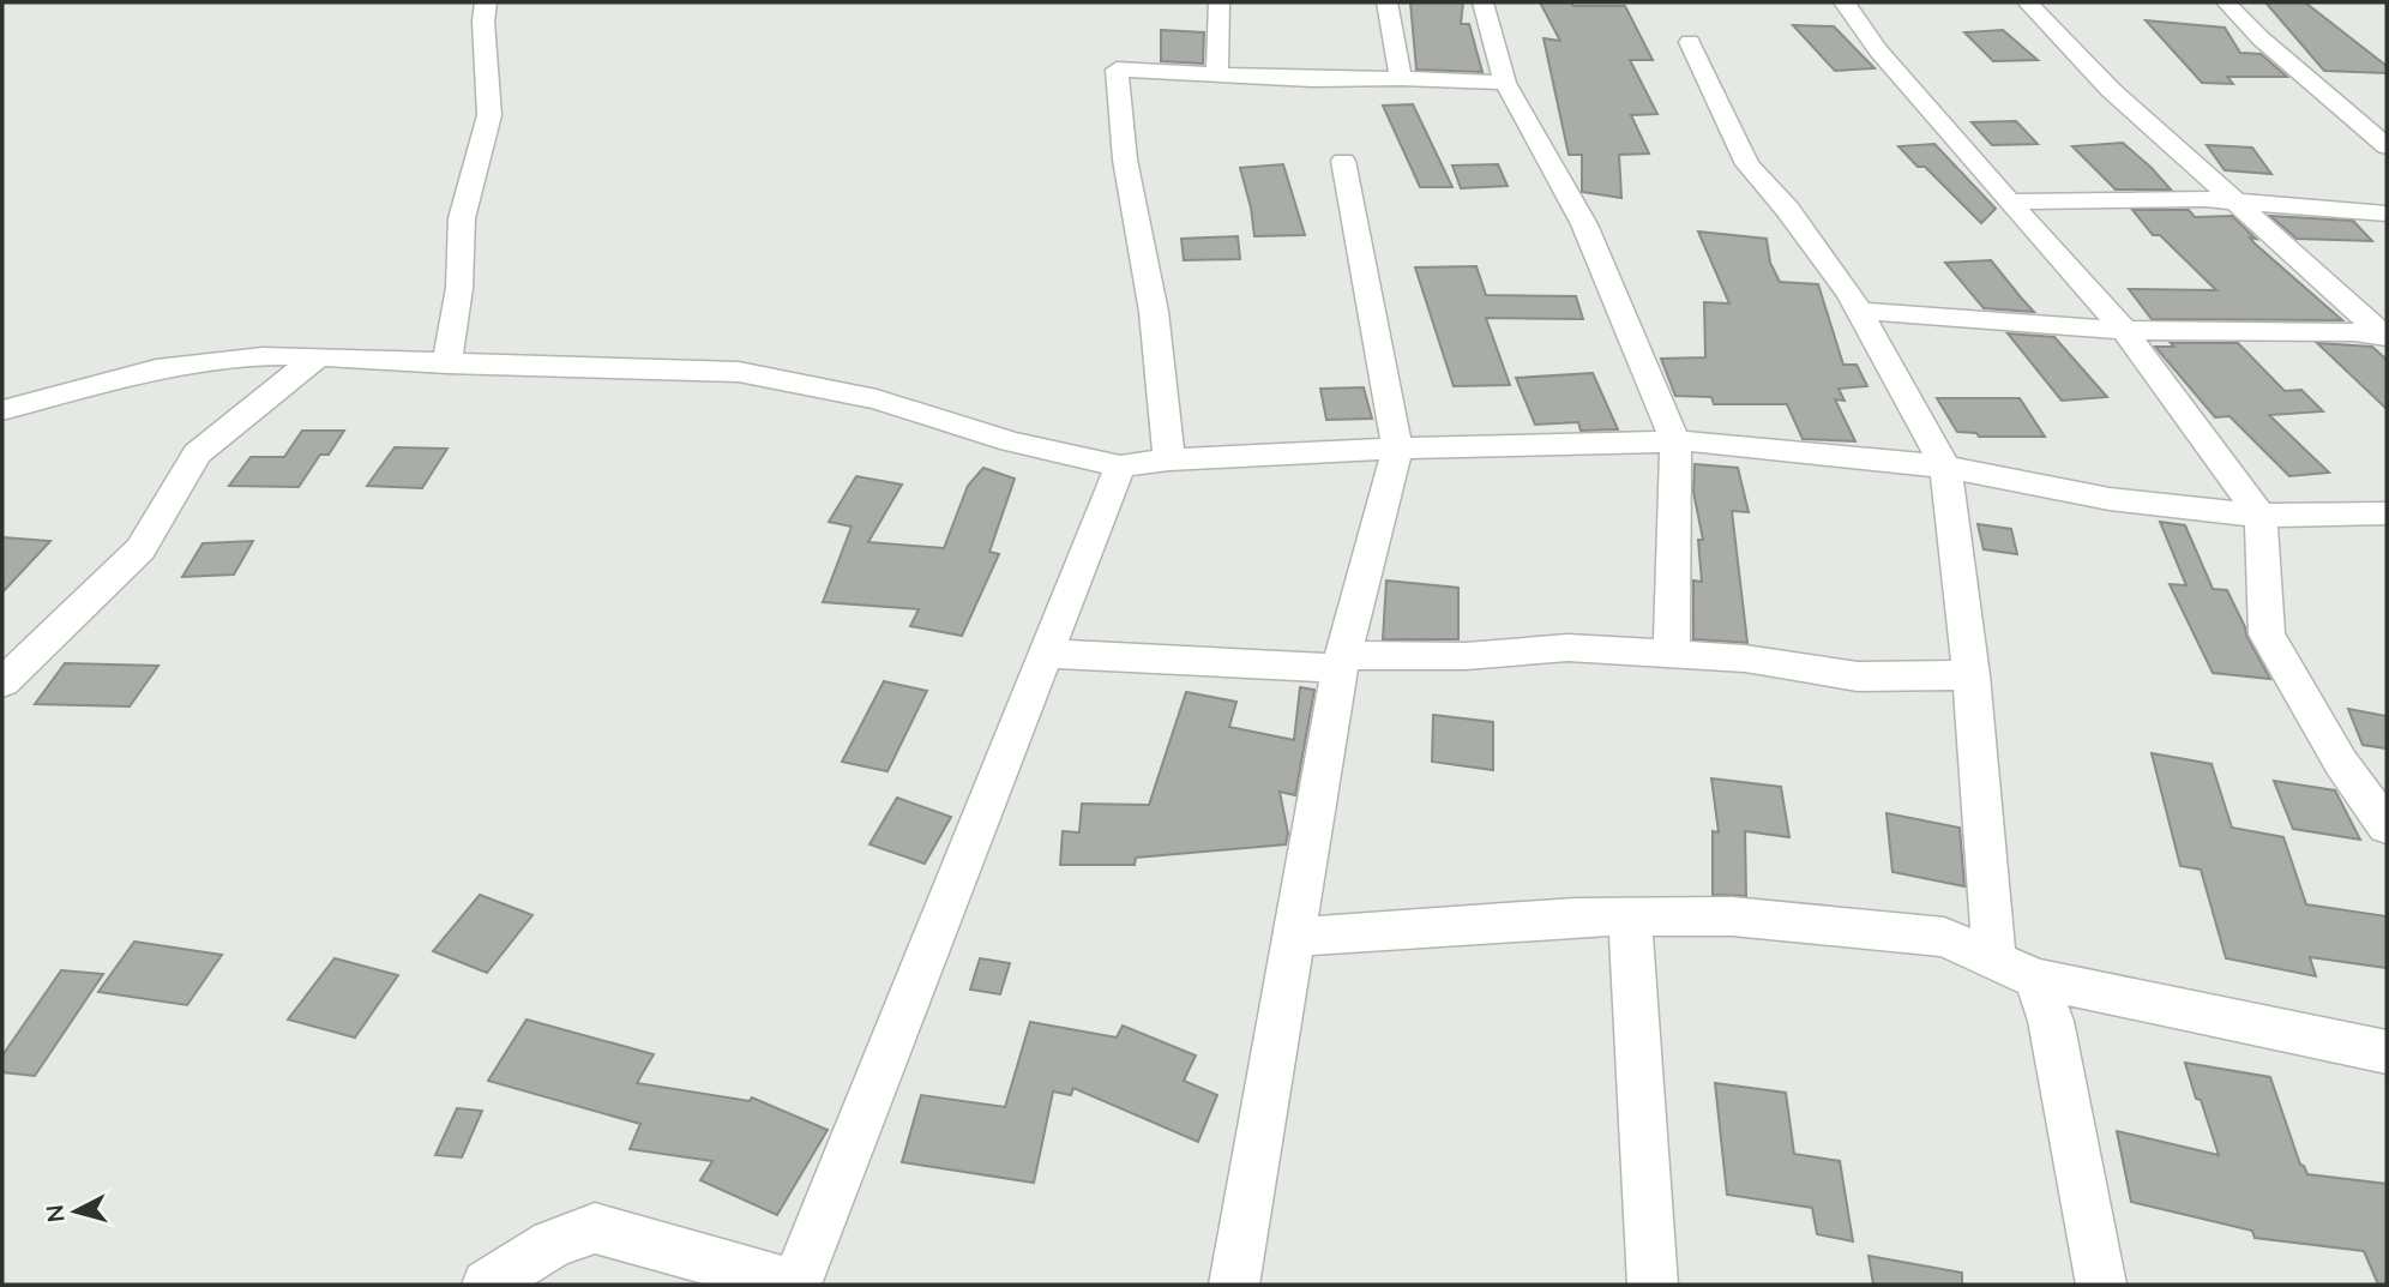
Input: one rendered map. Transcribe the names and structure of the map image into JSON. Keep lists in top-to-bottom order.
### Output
{
  "north": "left"
}
